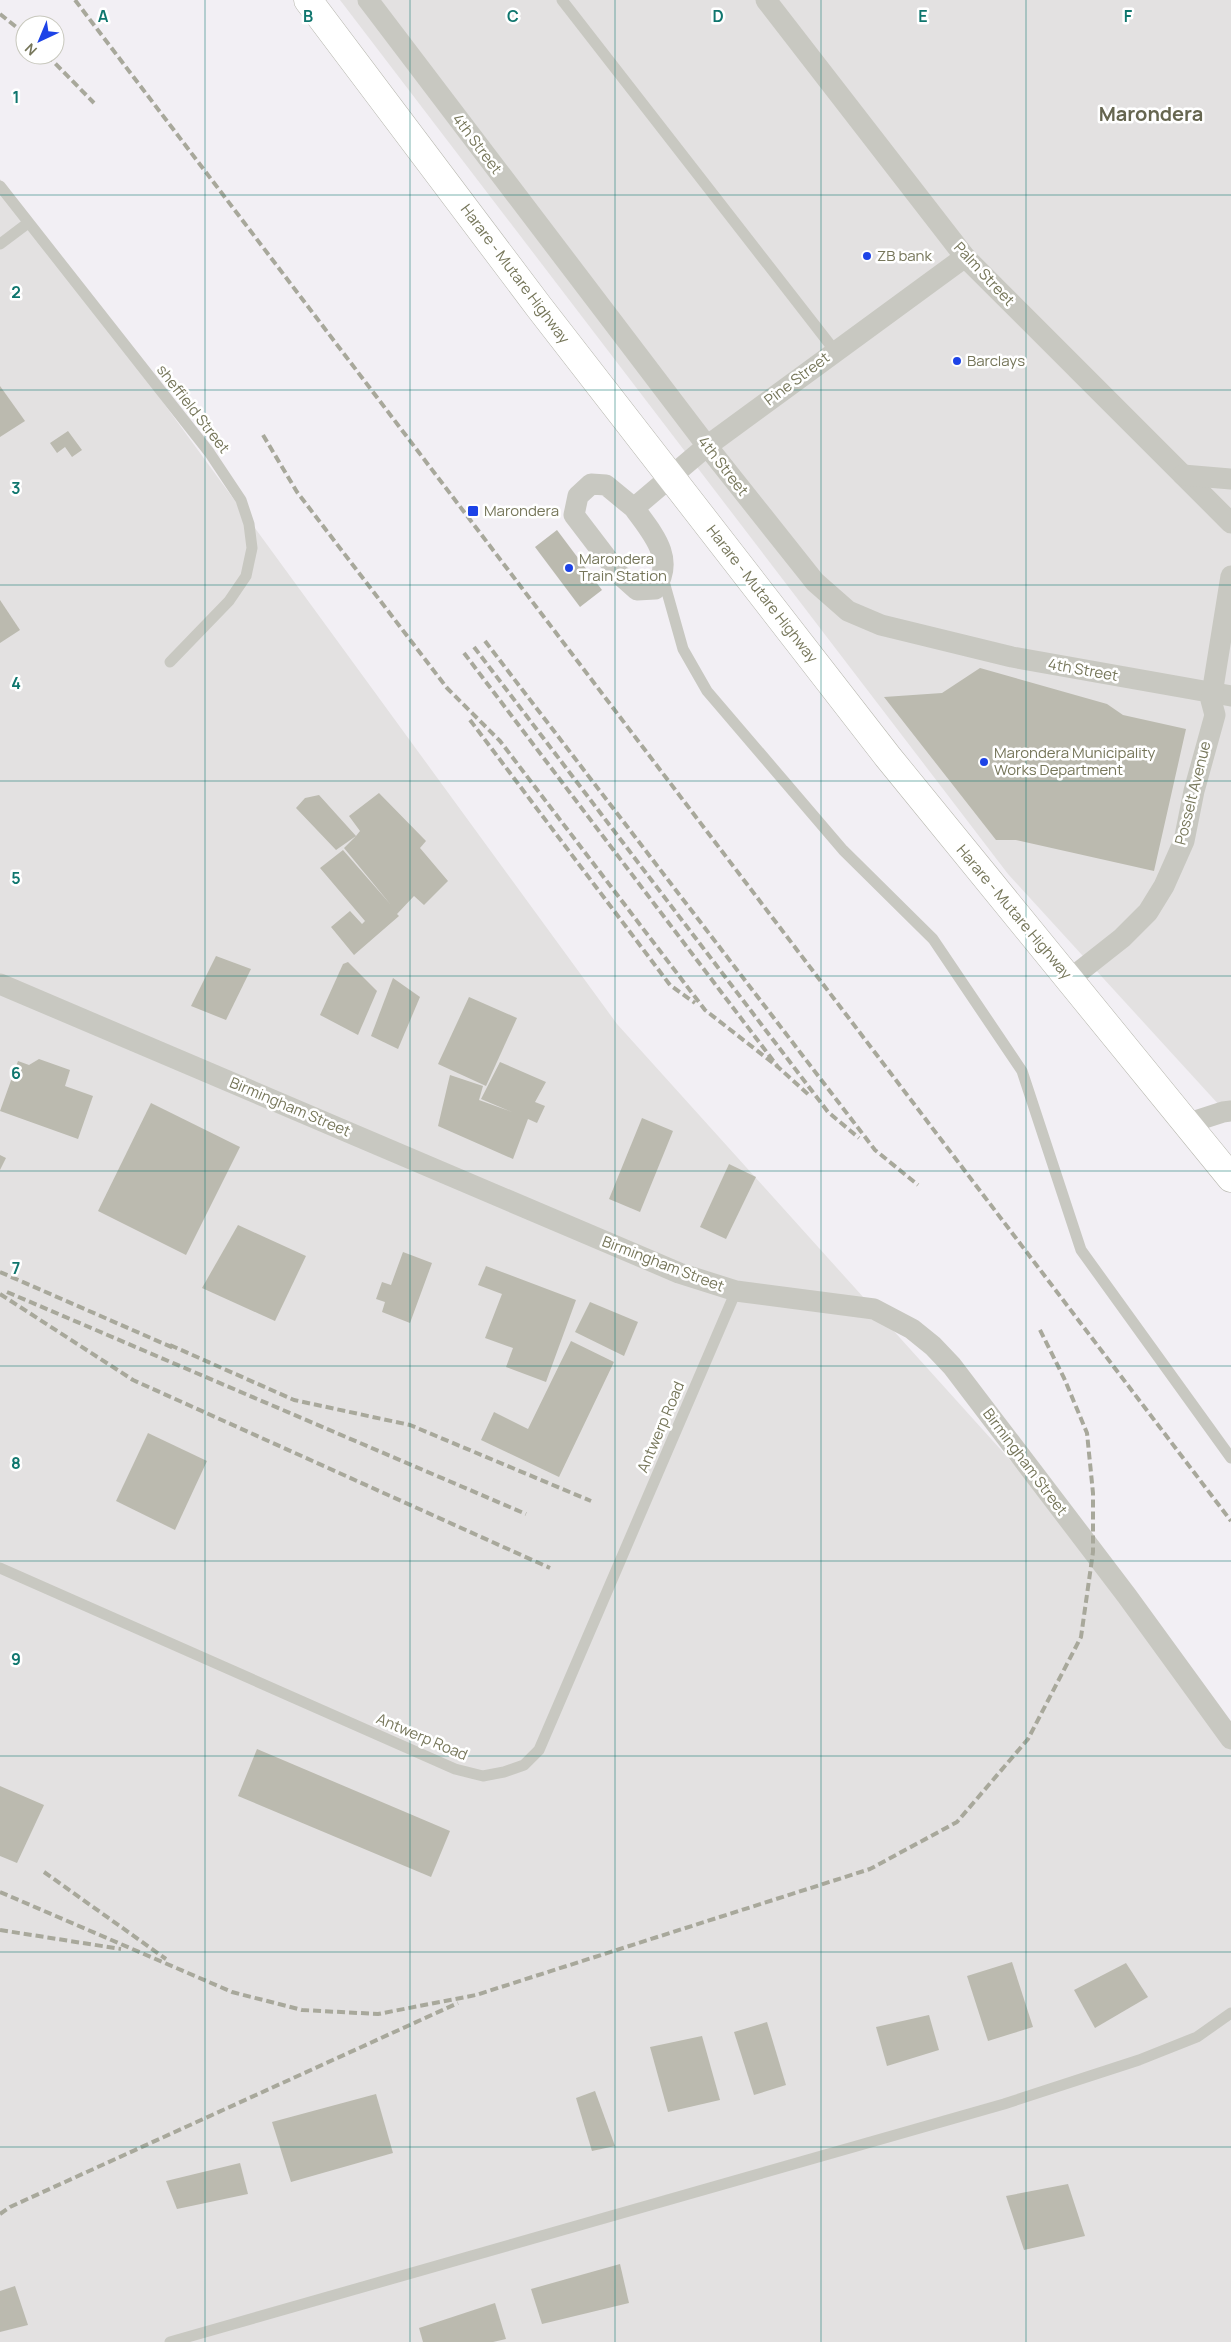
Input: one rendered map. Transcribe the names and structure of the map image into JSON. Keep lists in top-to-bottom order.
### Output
{
  "streets": {
    "highway": ["Harare - Mutare Highway"],
    "street": [
      "4th Street",
      "Palm Street",
      "Pine Street",
      "Posselt Avenue",
      "Birmingham Street"
    ],
    "lane": ["sheffield Street", "Antwerp Road"]
  },
  "crossings": [
    ["4th Street", "Pine Street"],
    ["4th Street", "Posselt Avenue"],
    ["Harare - Mutare Highway", "Pine Street"],
    ["Harare - Mutare Highway", "Posselt Avenue"],
    ["Palm Street", "Pine Street"],
    ["Birmingham Street", "Antwerp Road"]
  ],
  "districts": ["Marondera"],
  "places": {
    "other": [
      "ZB bank",
      "Barclays",
      "Marondera Train Station",
      "Marondera Municipality Works Department"
    ],
    "transit": ["Marondera"]
  },
  "north": "bottom left",
  "grid": {
    "columns": [
      "A",
      "B",
      "C",
      "D",
      "E",
      "F"
    ],
    "rows": [
      "1",
      "2",
      "3",
      "4",
      "5",
      "6",
      "7",
      "8",
      "9"
    ]
  }
}
